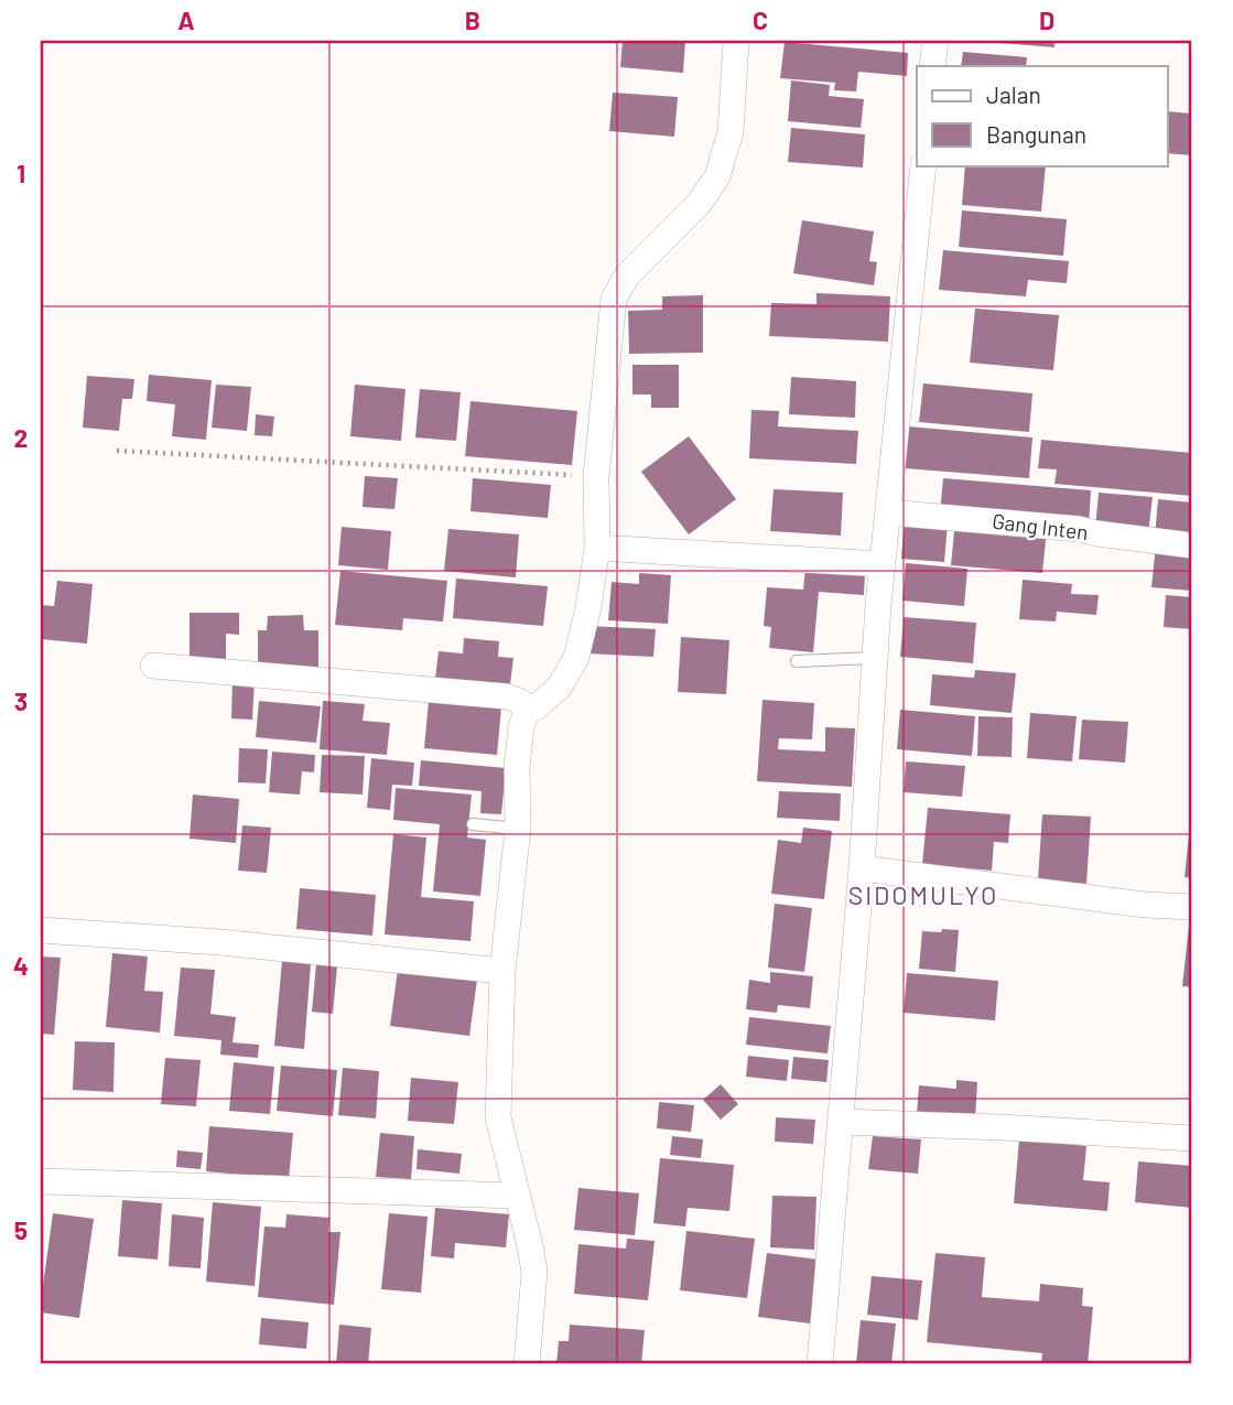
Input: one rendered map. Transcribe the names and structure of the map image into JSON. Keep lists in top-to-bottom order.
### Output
{
  "streets": {
    "street": ["Gang Inten"]
  },
  "districts": ["SIDOMULYO"],
  "legend": ["Jalan", "Bangunan"],
  "grid": {
    "columns": [
      "A",
      "B",
      "C",
      "D"
    ],
    "rows": [
      "1",
      "2",
      "3",
      "4",
      "5"
    ]
  }
}
